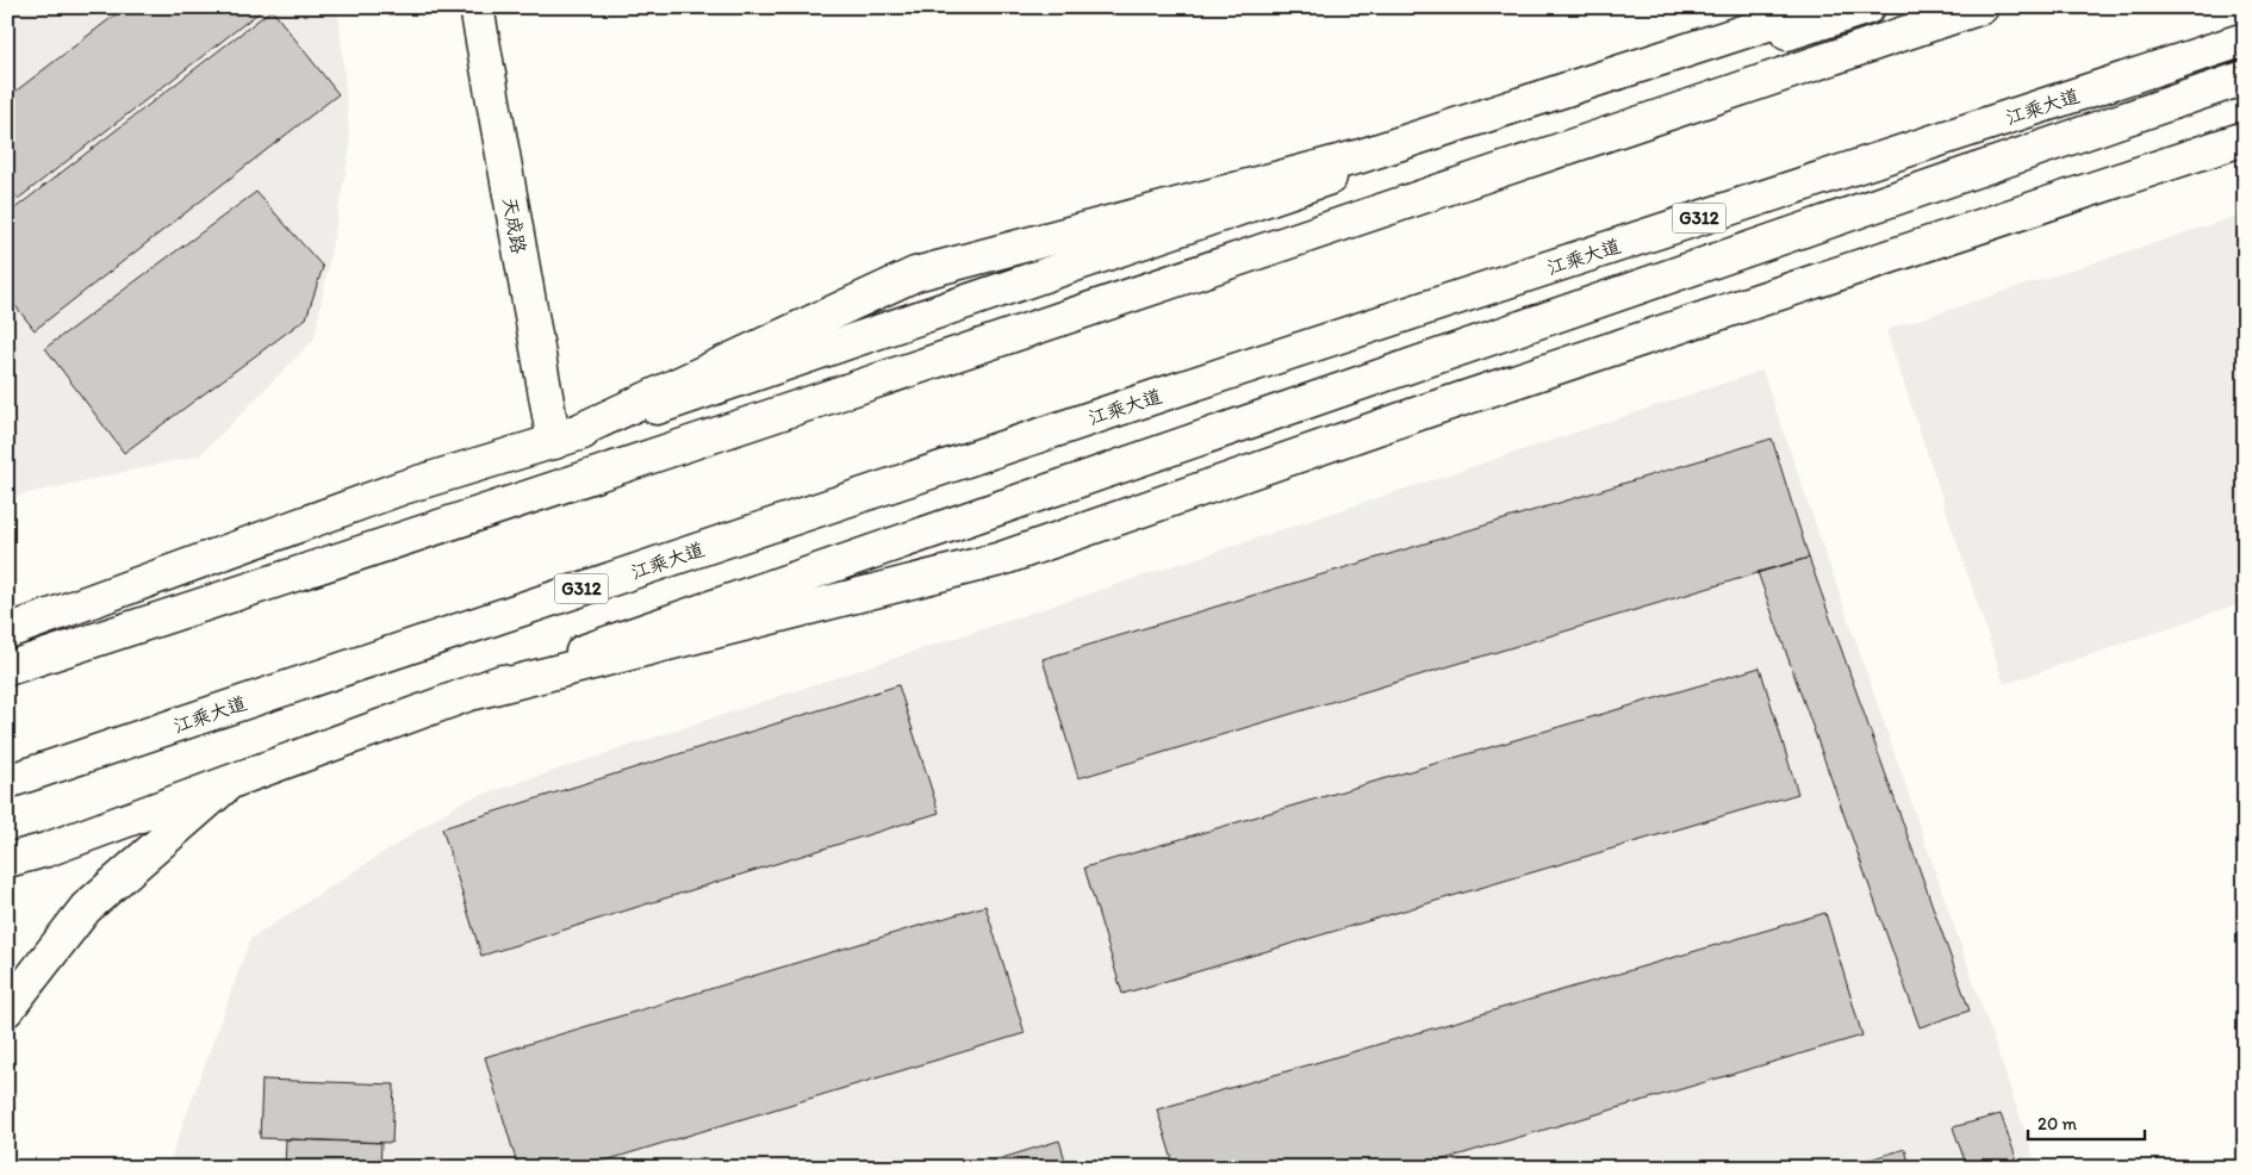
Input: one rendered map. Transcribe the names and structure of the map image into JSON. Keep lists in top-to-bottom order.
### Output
{
  "streets": {
    "main road": ["江乘大道", "G312", "天成路"]
  },
  "scale_bar": "20 m"
}
